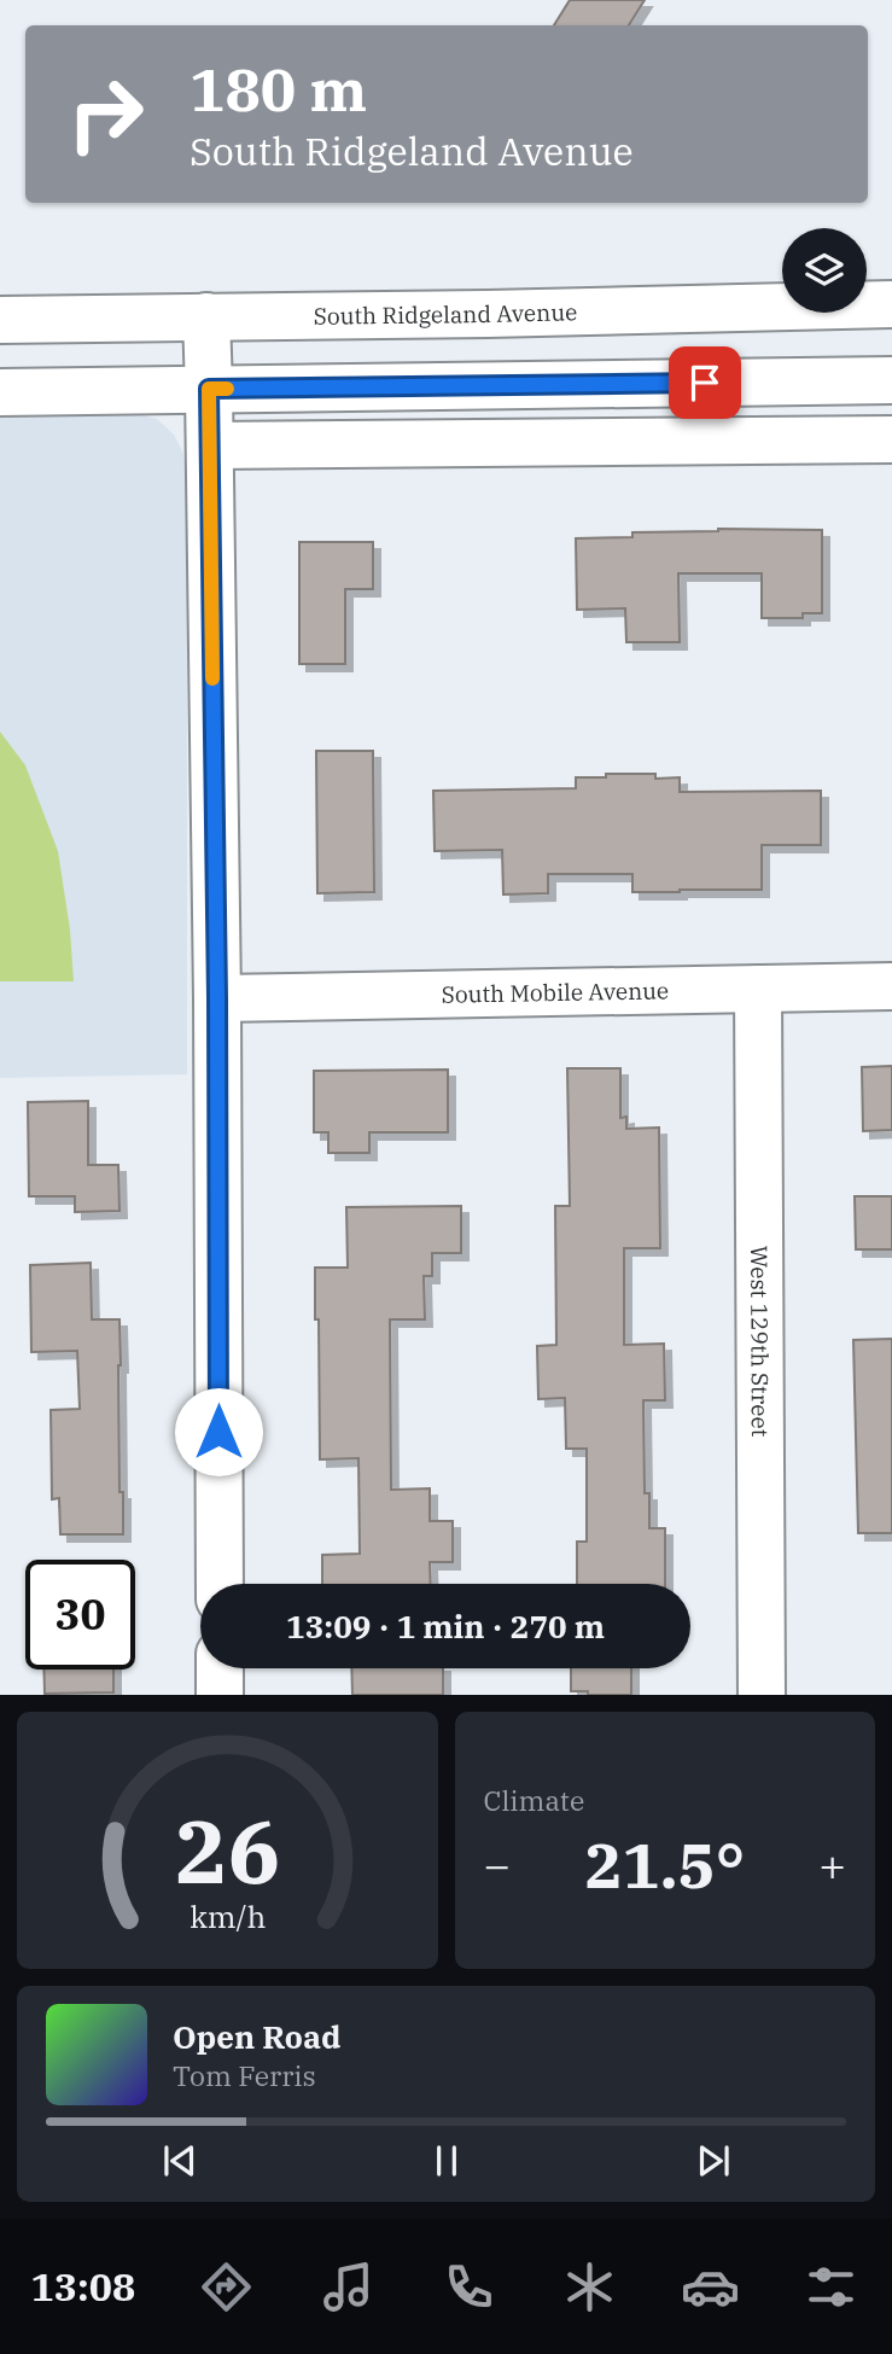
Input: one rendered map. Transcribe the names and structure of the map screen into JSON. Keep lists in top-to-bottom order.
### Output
{
  "streets": {
    "street": ["South Ridgeland Avenue", "South Mobile Avenue", "West 129th Street"]
  },
  "crossings": [
    ["South Mobile Avenue", "West 129th Street"]
  ],
  "page": {
    "turn": ["180 m", "South Ridgeland Avenue"],
    "limit": "30",
    "trip": "13:09 · 1 min · 270 m",
    "tile": "Climate",
    "heat": ["−", "21.5°", "+"],
    "song": ["Open Road", "Tom Ferris"],
    "tabs": "13:08",
    "gauge": ["26", "km/h"]
  }
}
